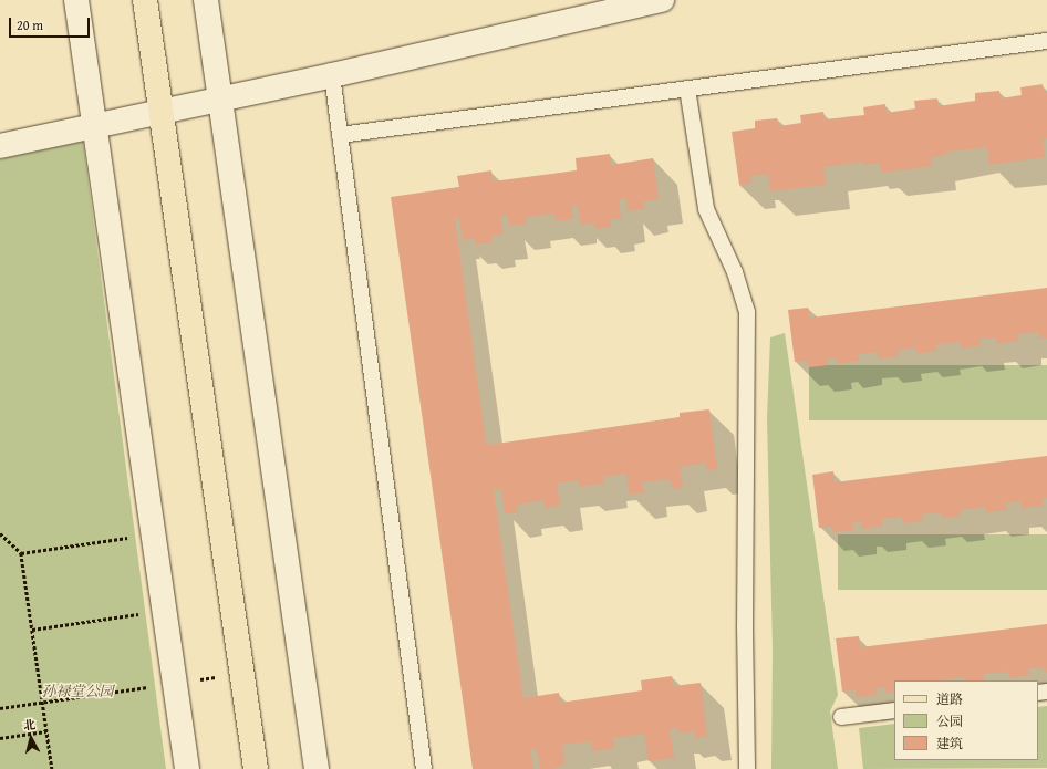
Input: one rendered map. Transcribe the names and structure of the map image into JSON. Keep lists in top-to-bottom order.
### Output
{
  "parks": ["孙禄堂公园"],
  "legend": ["道路", "公园", "建筑"],
  "scale_bar": "20 m",
  "north": "top"
}
